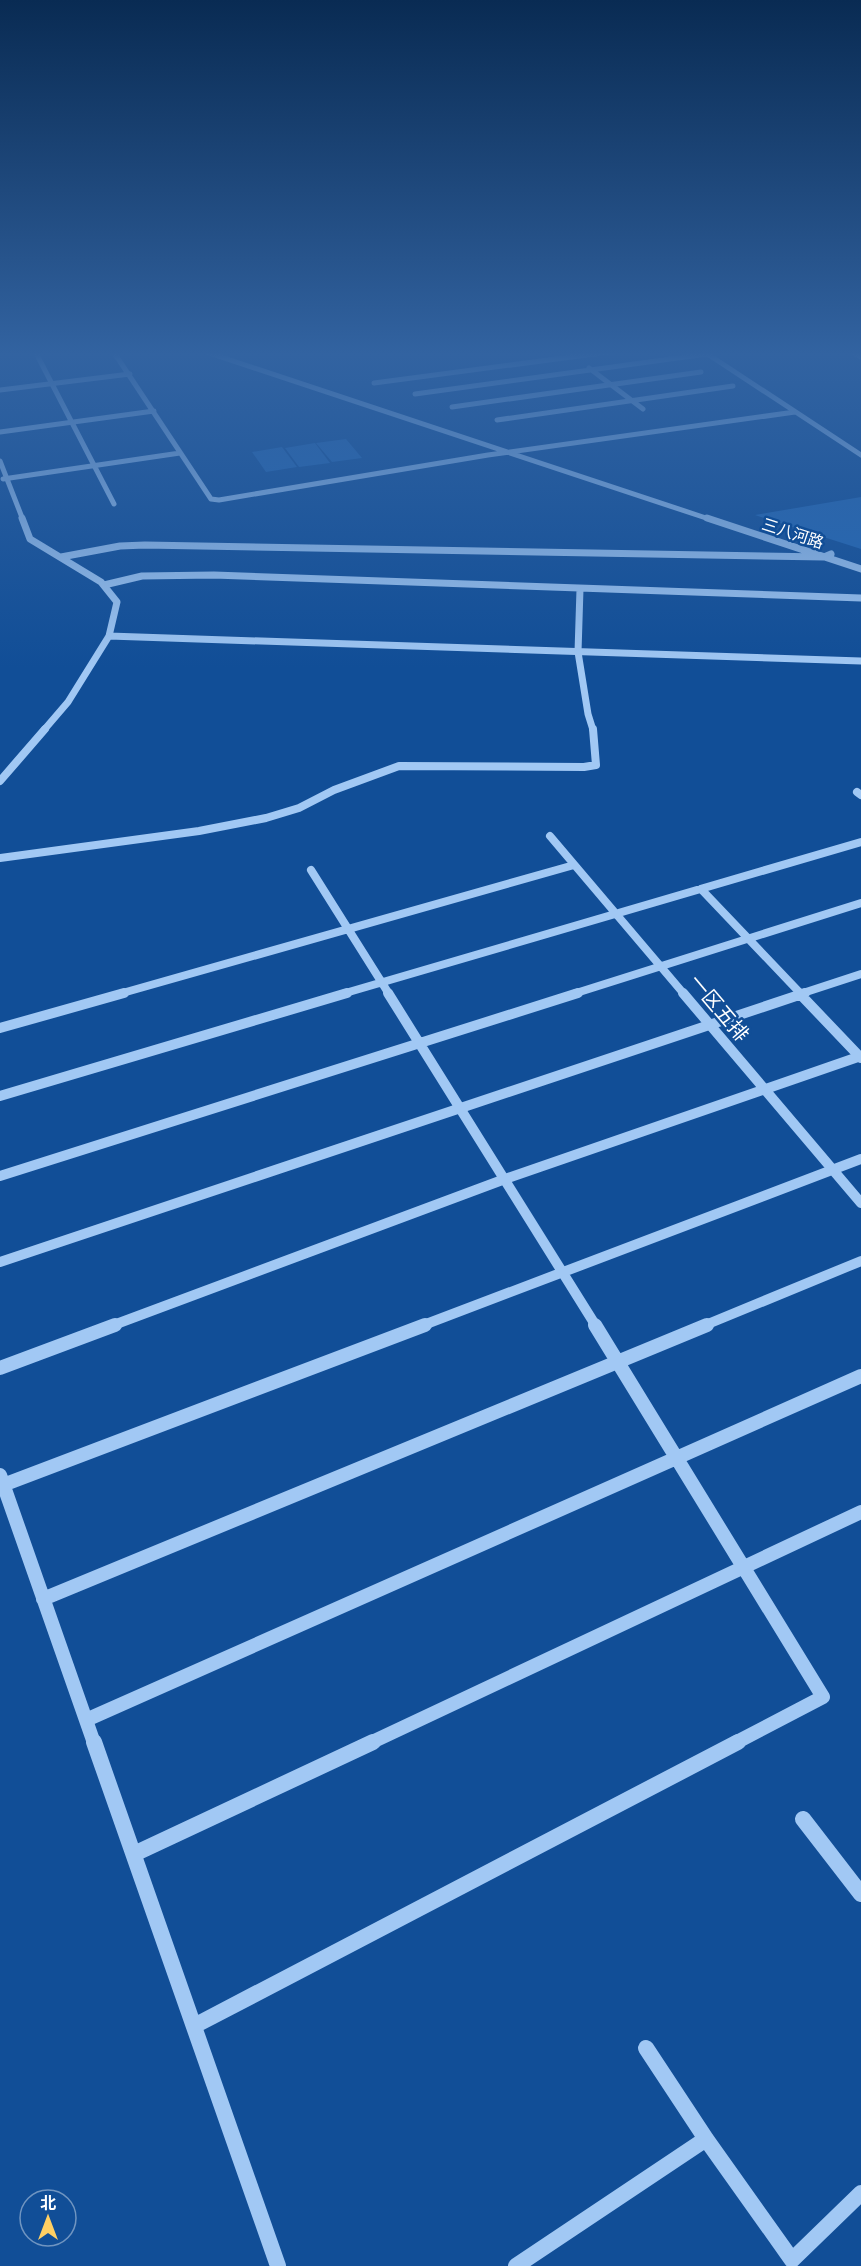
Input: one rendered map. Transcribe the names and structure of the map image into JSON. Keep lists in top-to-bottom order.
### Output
{
  "streets": {
    "street": ["三八河路", "一区五排"]
  },
  "north": "top"
}
